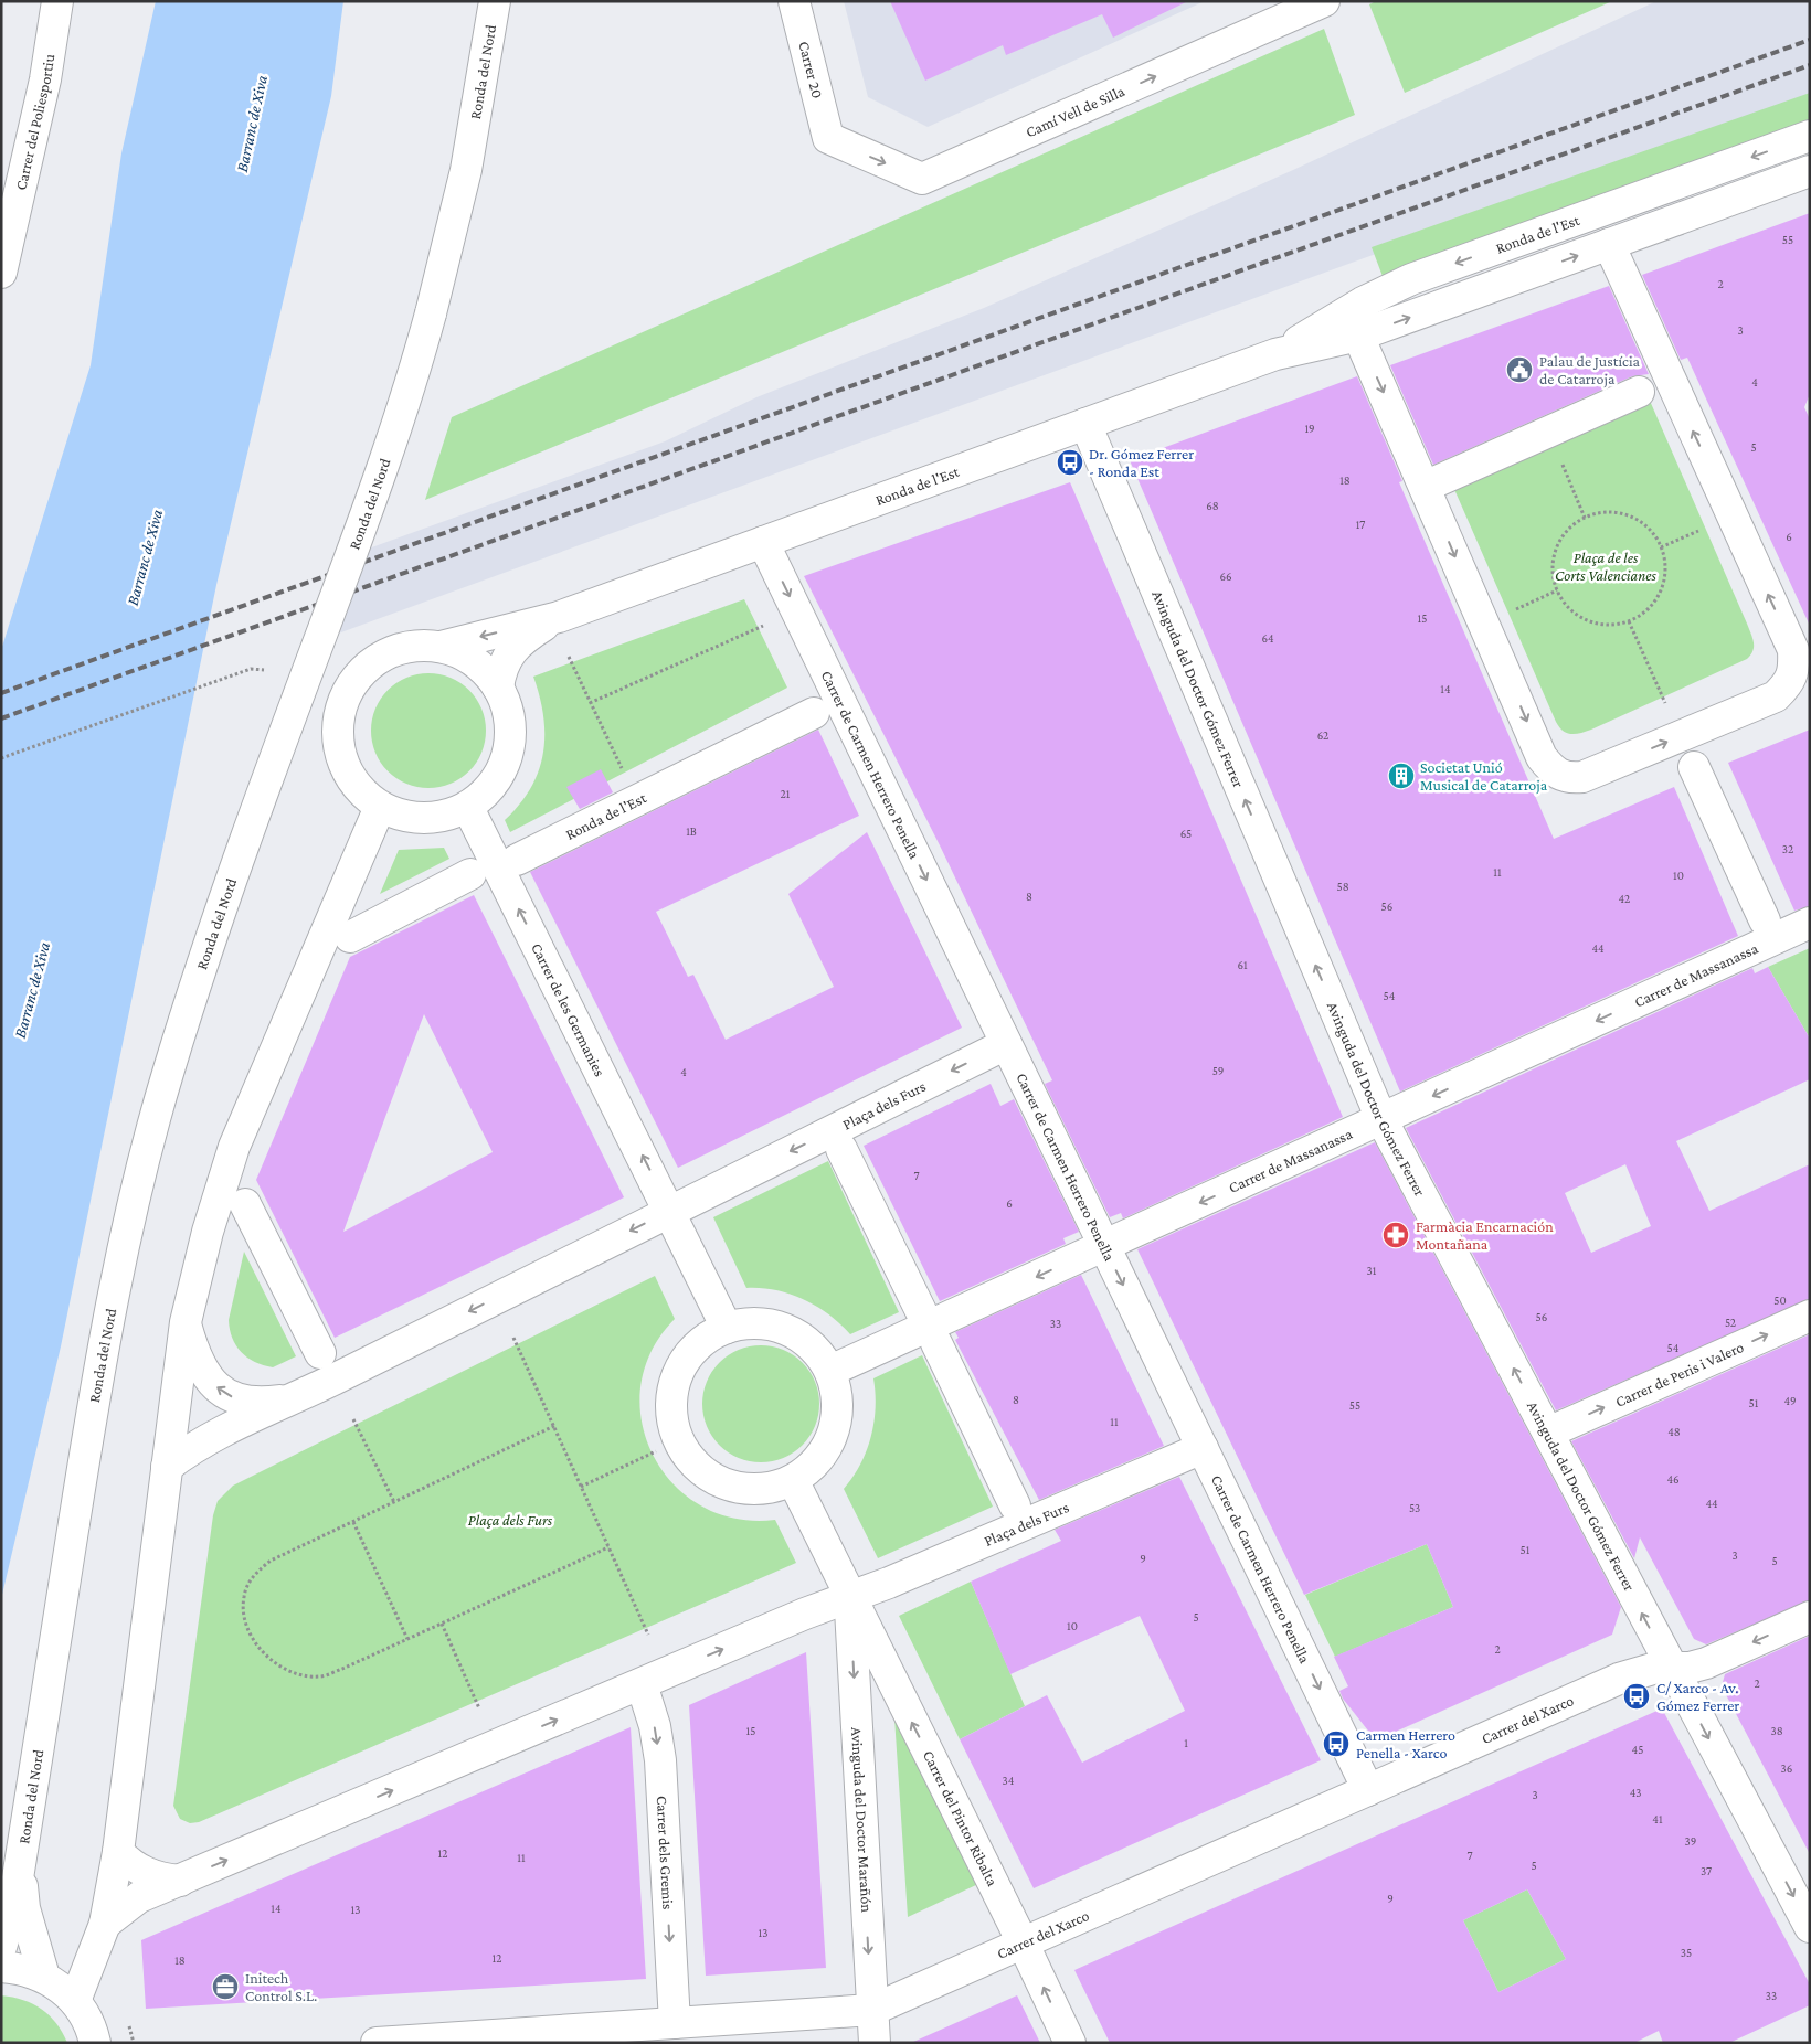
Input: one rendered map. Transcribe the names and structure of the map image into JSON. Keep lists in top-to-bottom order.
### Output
{
  "streets": {
    "street": [
      "Carrer 20",
      "Ronda del Nord",
      "Camí Vell de Silla",
      "Carrer del Poliesportiu",
      "Ronda de l'Est",
      "Avinguda del Doctor Gómez Ferrer",
      "Carrer de Carmen Herrero Penella",
      "Carrer de Massanassa",
      "Carrer de les Germanies",
      "Plaça dels Furs",
      "Carrer de Peris i Valero",
      "Carrer del Xarco",
      "Carrer del Pintor Ribalta",
      "Avinguda del Doctor Marañón",
      "Carrer dels Gremis"
    ]
  },
  "crossings": [
    ["Carrer 20", "Camí Vell de Silla"],
    ["Ronda de l'Est", "Avinguda del Doctor Gómez Ferrer"],
    ["Ronda de l'Est", "Carrer de Carmen Herrero Penella"],
    ["Ronda de l'Est", "Carrer de les Germanies"],
    ["Avinguda del Doctor Gómez Ferrer", "Carrer de Massanassa"],
    ["Avinguda del Doctor Gómez Ferrer", "Carrer de Peris i Valero"],
    ["Avinguda del Doctor Gómez Ferrer", "Carrer del Xarco"],
    ["Carrer de Carmen Herrero Penella", "Carrer de Massanassa"],
    ["Carrer de Carmen Herrero Penella", "Plaça dels Furs"],
    ["Carrer de Carmen Herrero Penella", "Carrer del Xarco"],
    ["Carrer de les Germanies", "Plaça dels Furs"],
    ["Plaça dels Furs", "Carrer del Pintor Ribalta"],
    ["Plaça dels Furs", "Avinguda del Doctor Marañón"],
    ["Plaça dels Furs", "Carrer dels Gremis"],
    ["Carrer del Xarco", "Carrer del Pintor Ribalta"],
    ["Carrer del Xarco", "Avinguda del Doctor Marañón"],
    ["Carrer del Xarco", "Carrer dels Gremis"],
    ["Carrer del Pintor Ribalta", "Avinguda del Doctor Marañón"]
  ],
  "one_way": [
    "Camí Vell de Silla",
    "Carrer de Carmen Herrero Penella",
    "Carrer de Massanassa",
    "Carrer de les Germanies",
    "Carrer de Peris i Valero",
    "Carrer del Pintor Ribalta",
    "Avinguda del Doctor Marañón",
    "Carrer dels Gremis"
  ],
  "water": ["Barranc de Xiva"],
  "parks": ["Plaça de les Corts Valencianes", "Plaça dels Furs"],
  "places": {
    "public building": ["Palau de Justícia de Catarroja"],
    "bus stop": ["Dr. Gómez Ferrer - Ronda Est", "C/ Xarco - Av. Gómez Ferrer", "Carmen Herrero Penella - Xarco"],
    "building": ["Societat Unió Musical de Catarroja"],
    "pharmacy": ["Farmàcia Encarnación Montañana"],
    "office": ["Initech Control S.L."]
  },
  "house_numbers": [
    "55",
    "2",
    "3",
    "4",
    "19",
    "5",
    "18",
    "68",
    "17",
    "6",
    "66",
    "15",
    "64",
    "14",
    "62",
    "21",
    "1B",
    "65",
    "32",
    "11",
    "10",
    "58",
    "8",
    "42",
    "56",
    "44",
    "61",
    "54",
    "59",
    "4",
    "7",
    "6",
    "31",
    "50",
    "56",
    "52",
    "33",
    "54",
    "8",
    "49",
    "51",
    "55",
    "11",
    "48",
    "46",
    "44",
    "53",
    "51",
    "3",
    "9",
    "5",
    "5",
    "10",
    "2",
    "2",
    "15",
    "38",
    "1",
    "45",
    "36",
    "34",
    "43",
    "3",
    "41",
    "39",
    "12",
    "7",
    "11",
    "5",
    "37",
    "9",
    "14",
    "13",
    "13",
    "35",
    "12",
    "18",
    "33"
  ]
}
